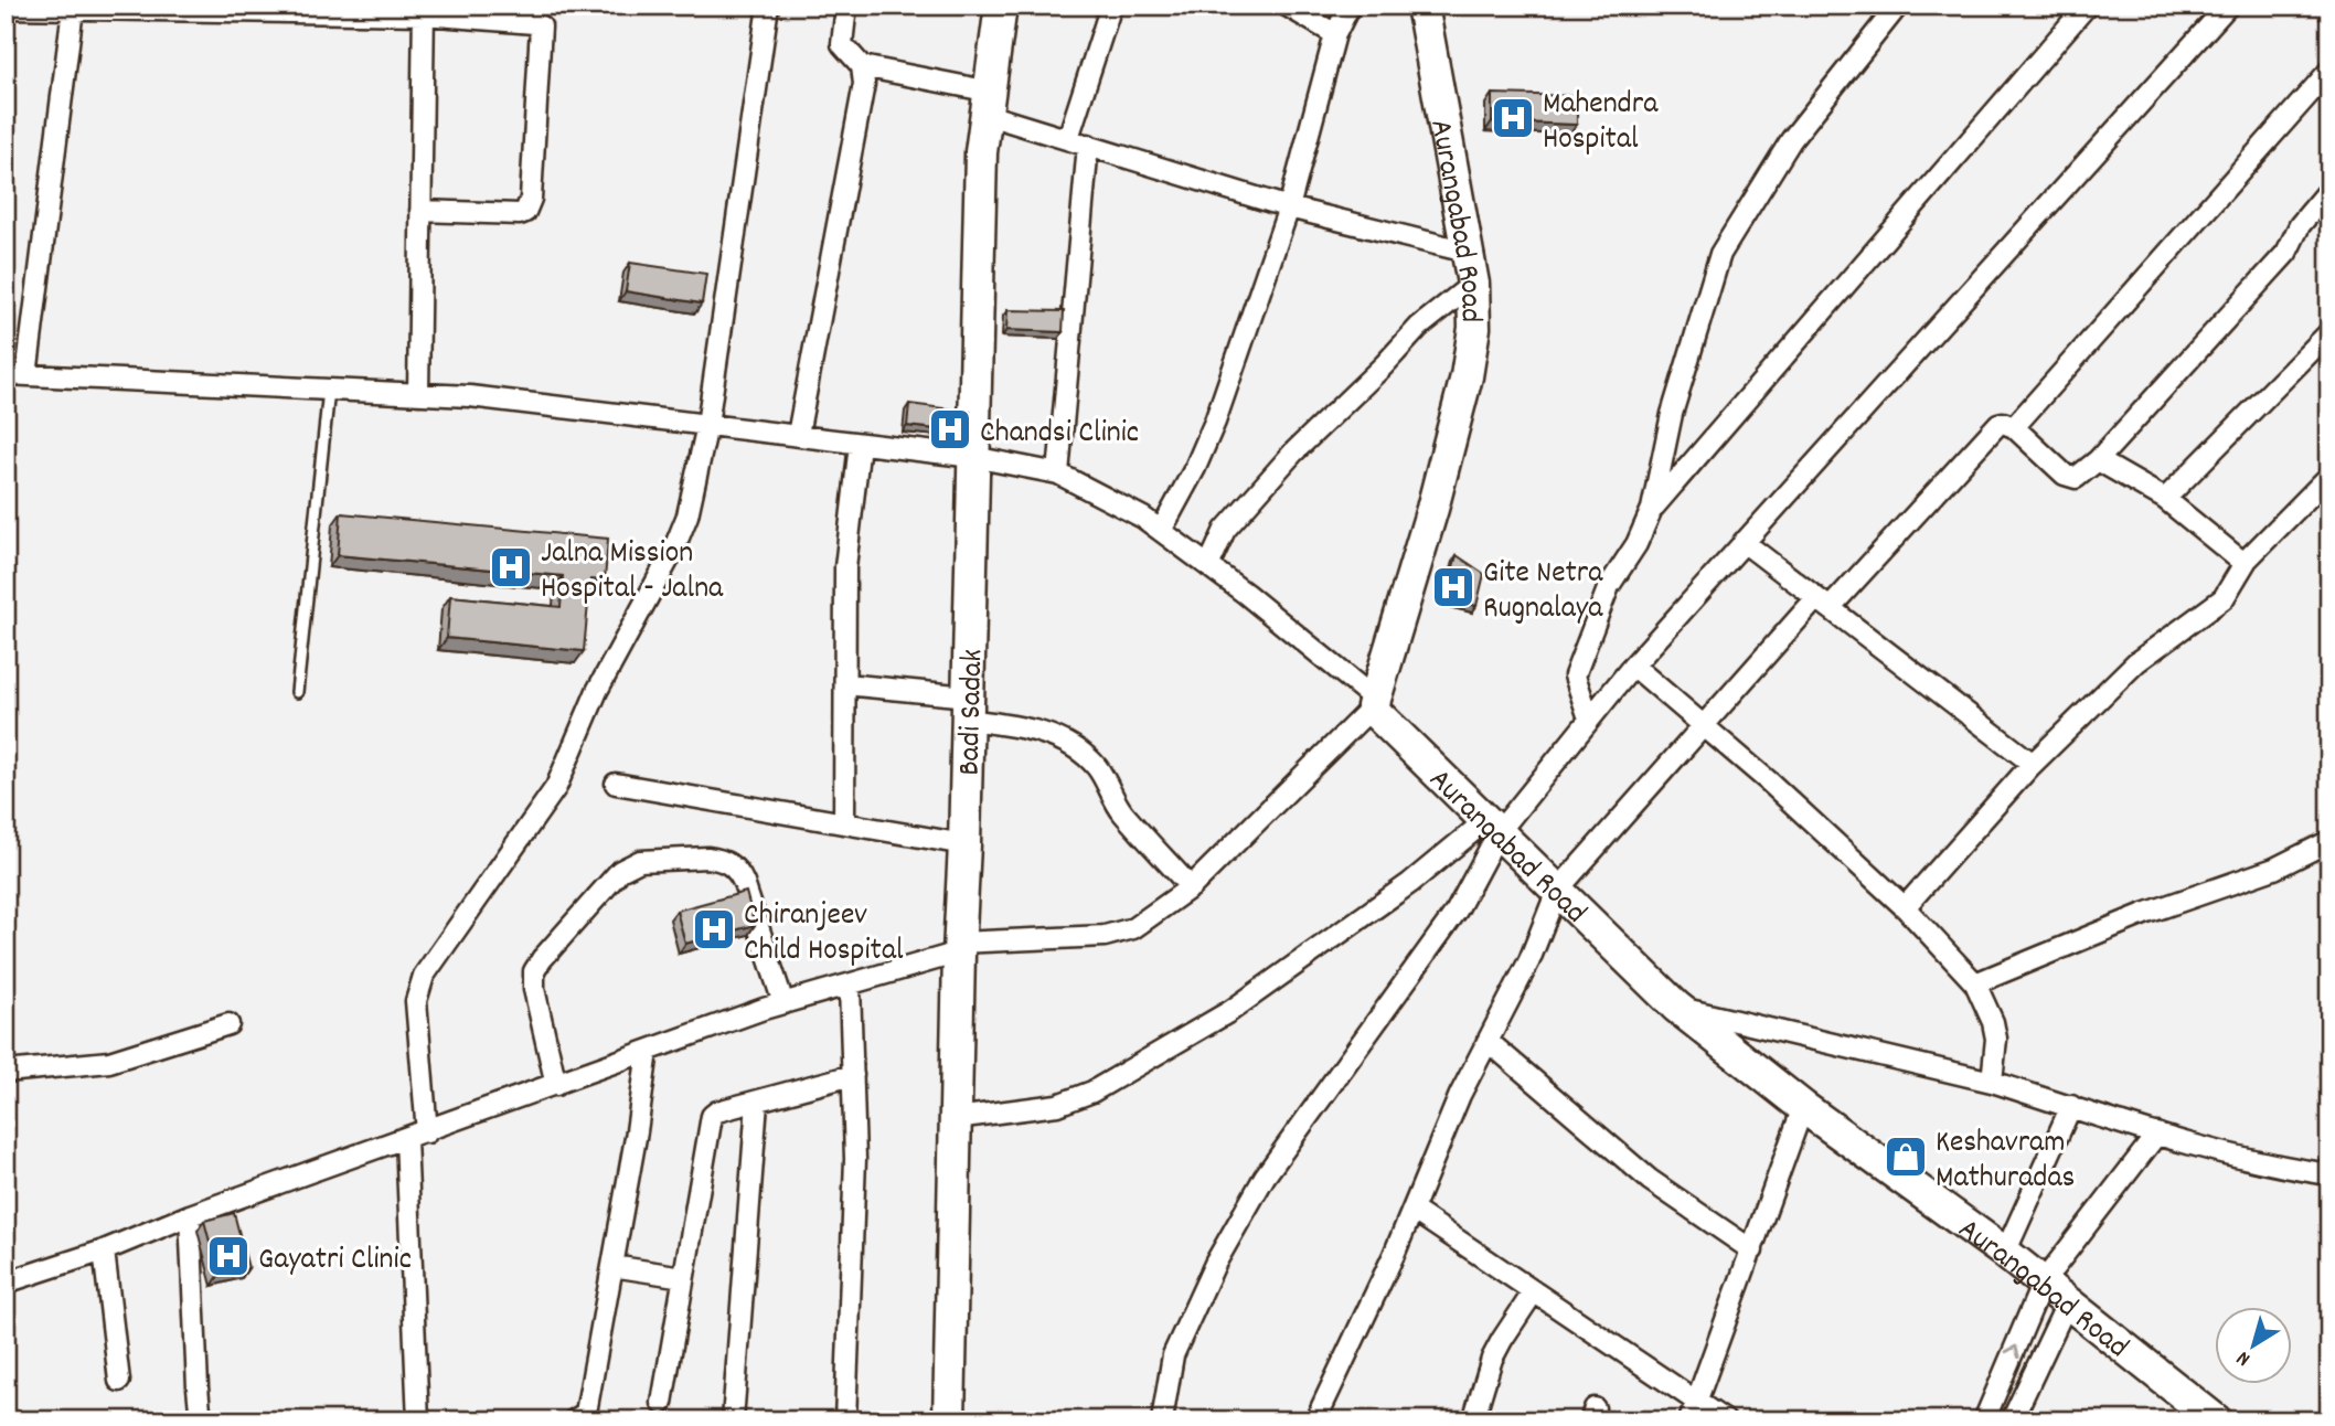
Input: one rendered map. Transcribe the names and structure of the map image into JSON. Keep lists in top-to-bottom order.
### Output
{
  "streets": {
    "main road": ["Aurangabad Road", "Badi Sadak"]
  },
  "places": {
    "hospital": [
      "Mahendra Hospital",
      "Chandsi Clinic",
      "Jalna Mission Hospital - Jalna",
      "Gite Netra Rugnalaya",
      "Chiranjeev Child Hospital",
      "Gayatri Clinic"
    ],
    "shop": ["Keshavram Mathuradas"]
  },
  "north": "bottom left"
}
